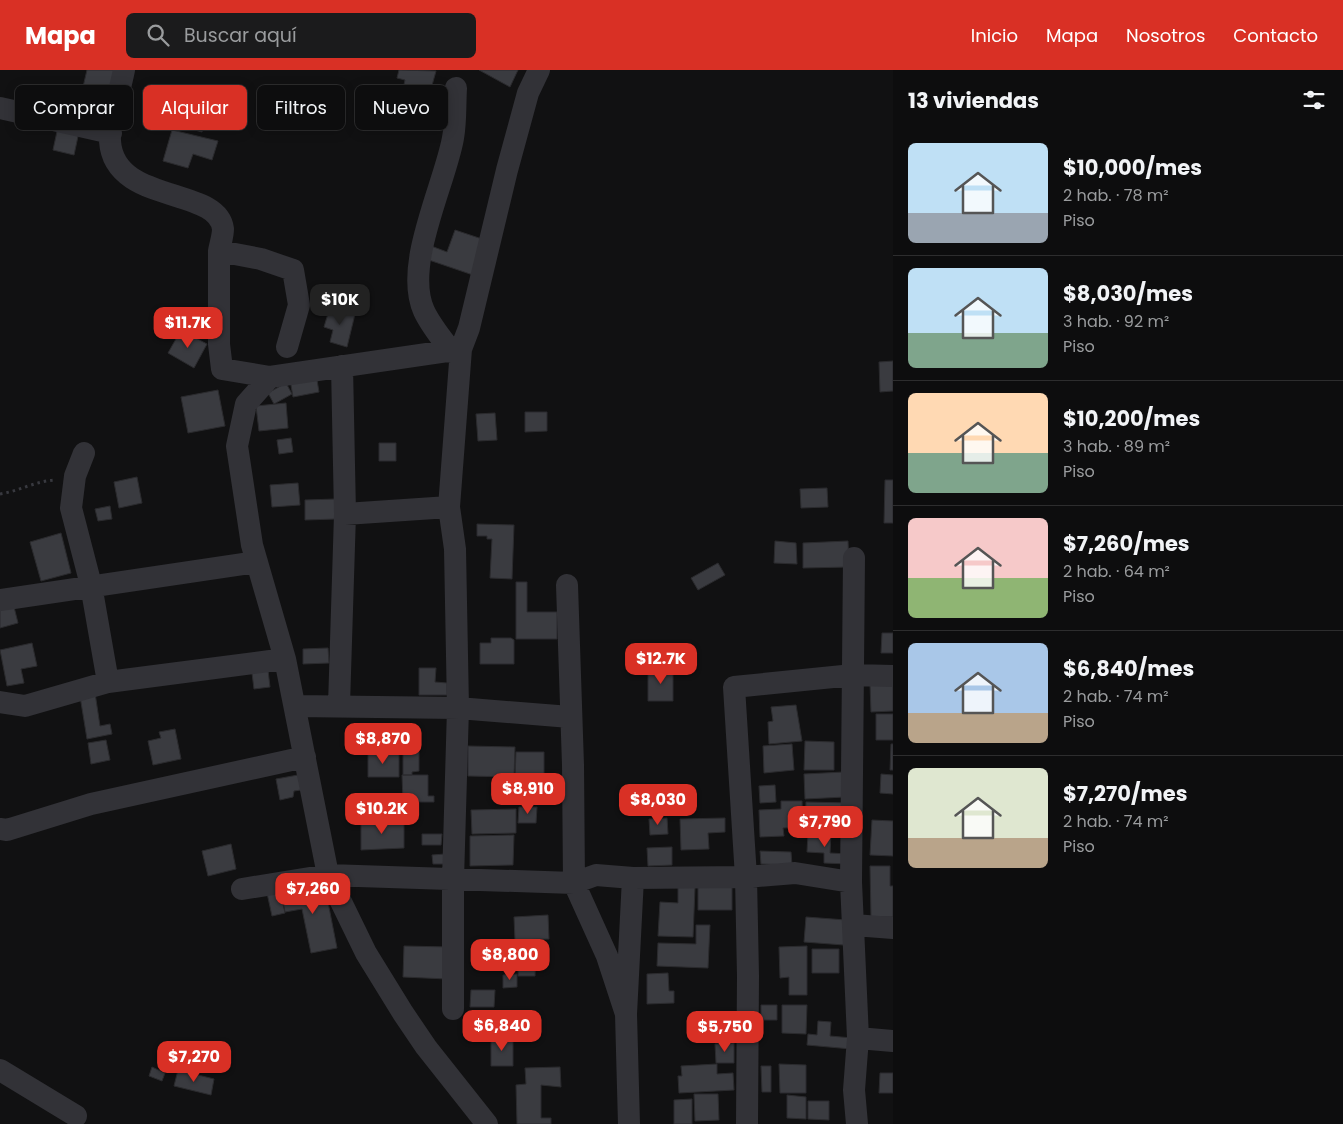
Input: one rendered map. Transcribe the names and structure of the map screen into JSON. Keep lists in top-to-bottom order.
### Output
{
  "page": {
    "header": "Mapa",
    "search": "Buscar aquí",
    "nav": [
      "Inicio",
      "Mapa",
      "Nosotros",
      "Contacto"
    ],
    "heading": "13 viviendas",
    "chip": [
      "Comprar",
      "Alquilar",
      "Filtros",
      "Nuevo"
    ],
    "list": [
      {
        "name": "$10,000/mes",
        "note": "2 hab. · 78 m² · Piso"
      },
      {
        "name": "$8,030/mes",
        "note": "3 hab. · 92 m² · Piso"
      },
      {
        "name": "$10,200/mes",
        "note": "3 hab. · 89 m² · Piso"
      },
      {
        "name": "$7,260/mes",
        "note": "2 hab. · 64 m² · Piso"
      },
      {
        "name": "$6,840/mes",
        "note": "2 hab. · 74 m² · Piso"
      },
      {
        "name": "$7,270/mes",
        "note": "2 hab. · 74 m² · Piso"
      }
    ],
    "price": [
      "$10K",
      "$11.7K",
      "$12.7K",
      "$8,870",
      "$8,910",
      "$8,030",
      "$10.2K",
      "$7,790",
      "$7,260",
      "$8,800",
      "$6,840",
      "$5,750",
      "$7,270"
    ]
  }
}
